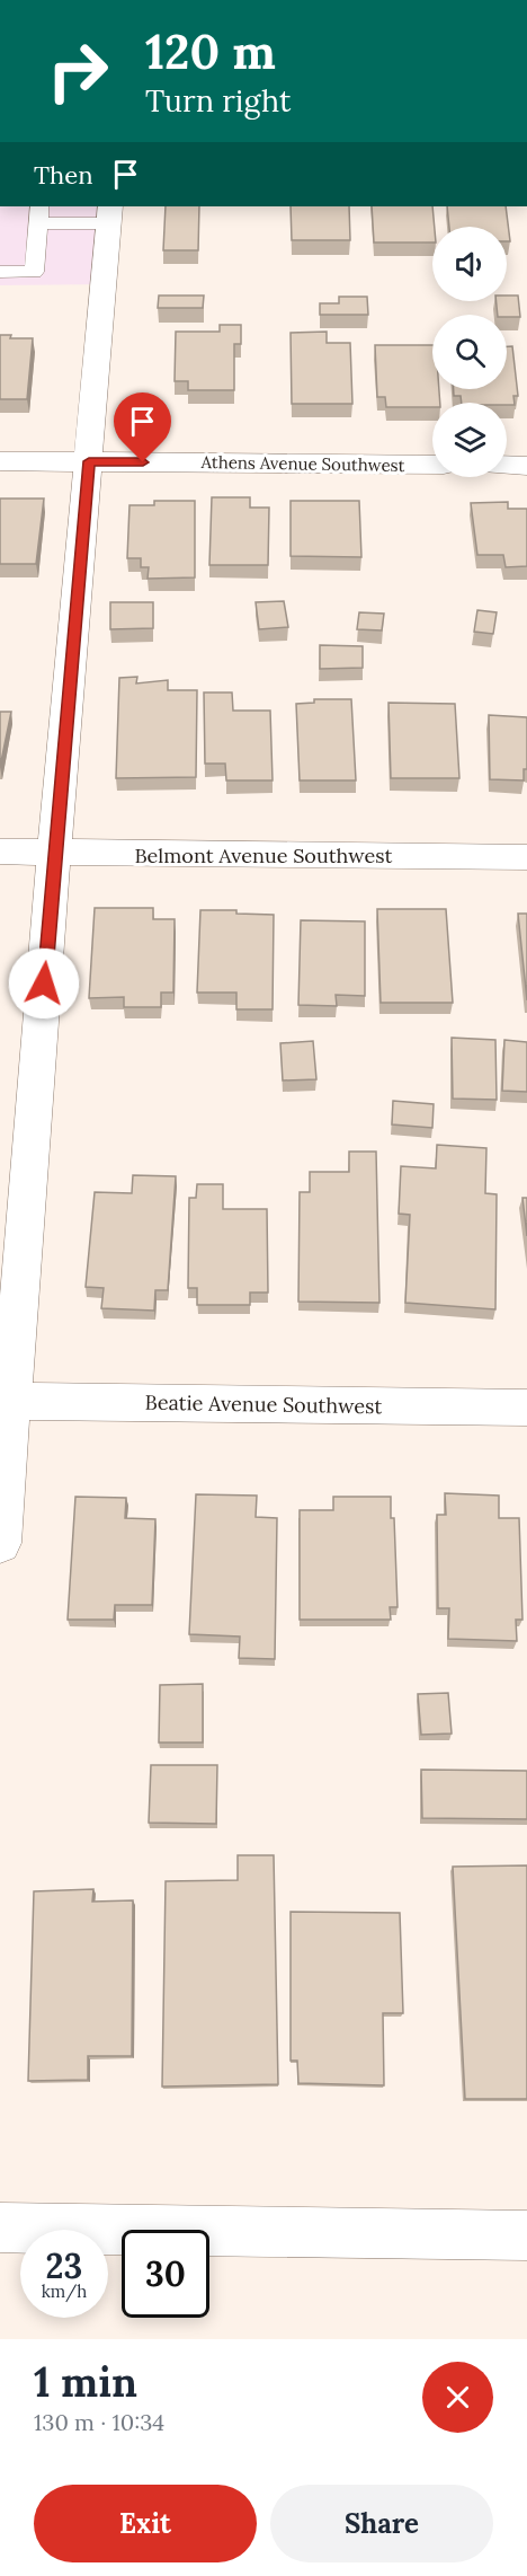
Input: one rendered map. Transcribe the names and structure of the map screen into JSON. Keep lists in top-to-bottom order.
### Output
{
  "streets": {
    "street": ["Athens Avenue Southwest", "Belmont Avenue Southwest", "Beatie Avenue Southwest"]
  },
  "page": {
    "turn": ["120 m", "Turn right"],
    "then": "Then",
    "speed": "23 km/h",
    "limit": "30",
    "heading": ["1 min", "130 m · 10:34"],
    "buttons": ["Exit", "Share"]
  }
}
